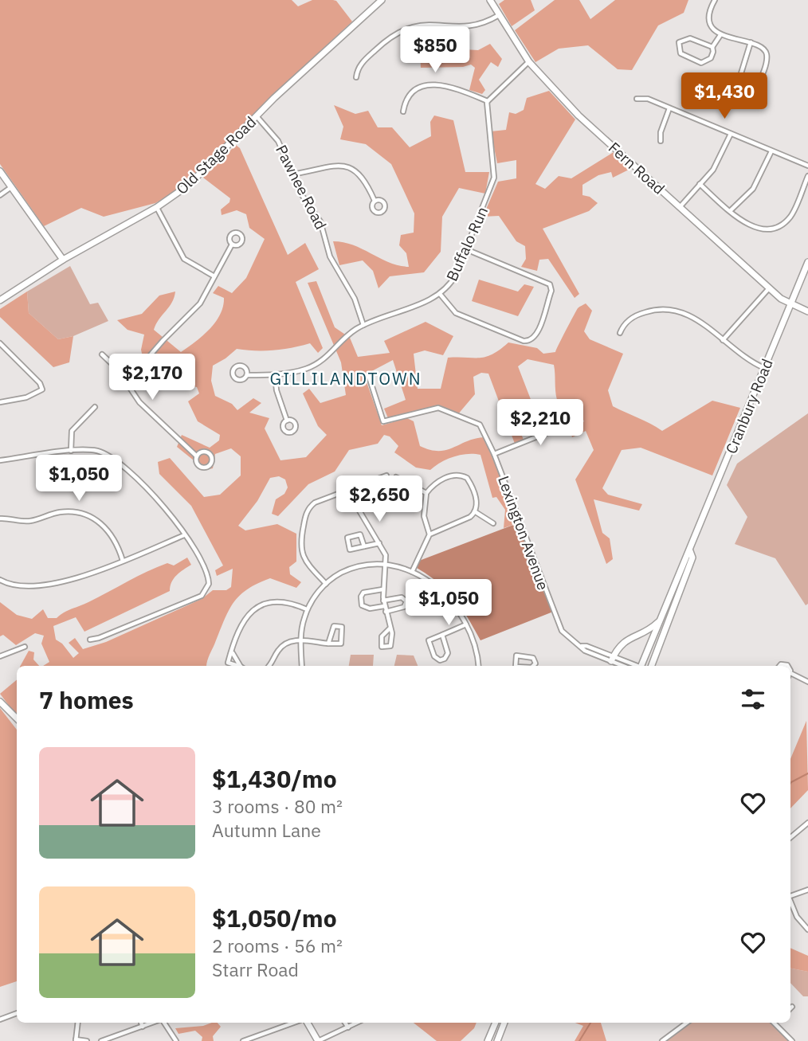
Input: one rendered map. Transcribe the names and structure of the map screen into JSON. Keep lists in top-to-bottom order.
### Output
{
  "streets": {
    "main road": ["Old Stage Road", "Fern Road", "Cranbury Road"],
    "street": ["Pawnee Road", "Buffalo Run", "Lexington Avenue"]
  },
  "crossings": [
    ["Old Stage Road", "Pawnee Road"],
    ["Fern Road", "Cranbury Road"],
    ["Pawnee Road", "Buffalo Run"]
  ],
  "districts": ["GILLILANDTOWN"],
  "page": {
    "price": [
      "$850",
      "$1,430",
      "$2,170",
      "$2,210",
      "$1,050",
      "$2,650",
      "$1,050"
    ],
    "heading": "7 homes",
    "list": [
      {
        "name": "$1,430/mo",
        "note": "3 rooms · 80 m² · Autumn Lane"
      },
      {
        "name": "$1,050/mo",
        "note": "2 rooms · 56 m² · Starr Road"
      }
    ]
  }
}
